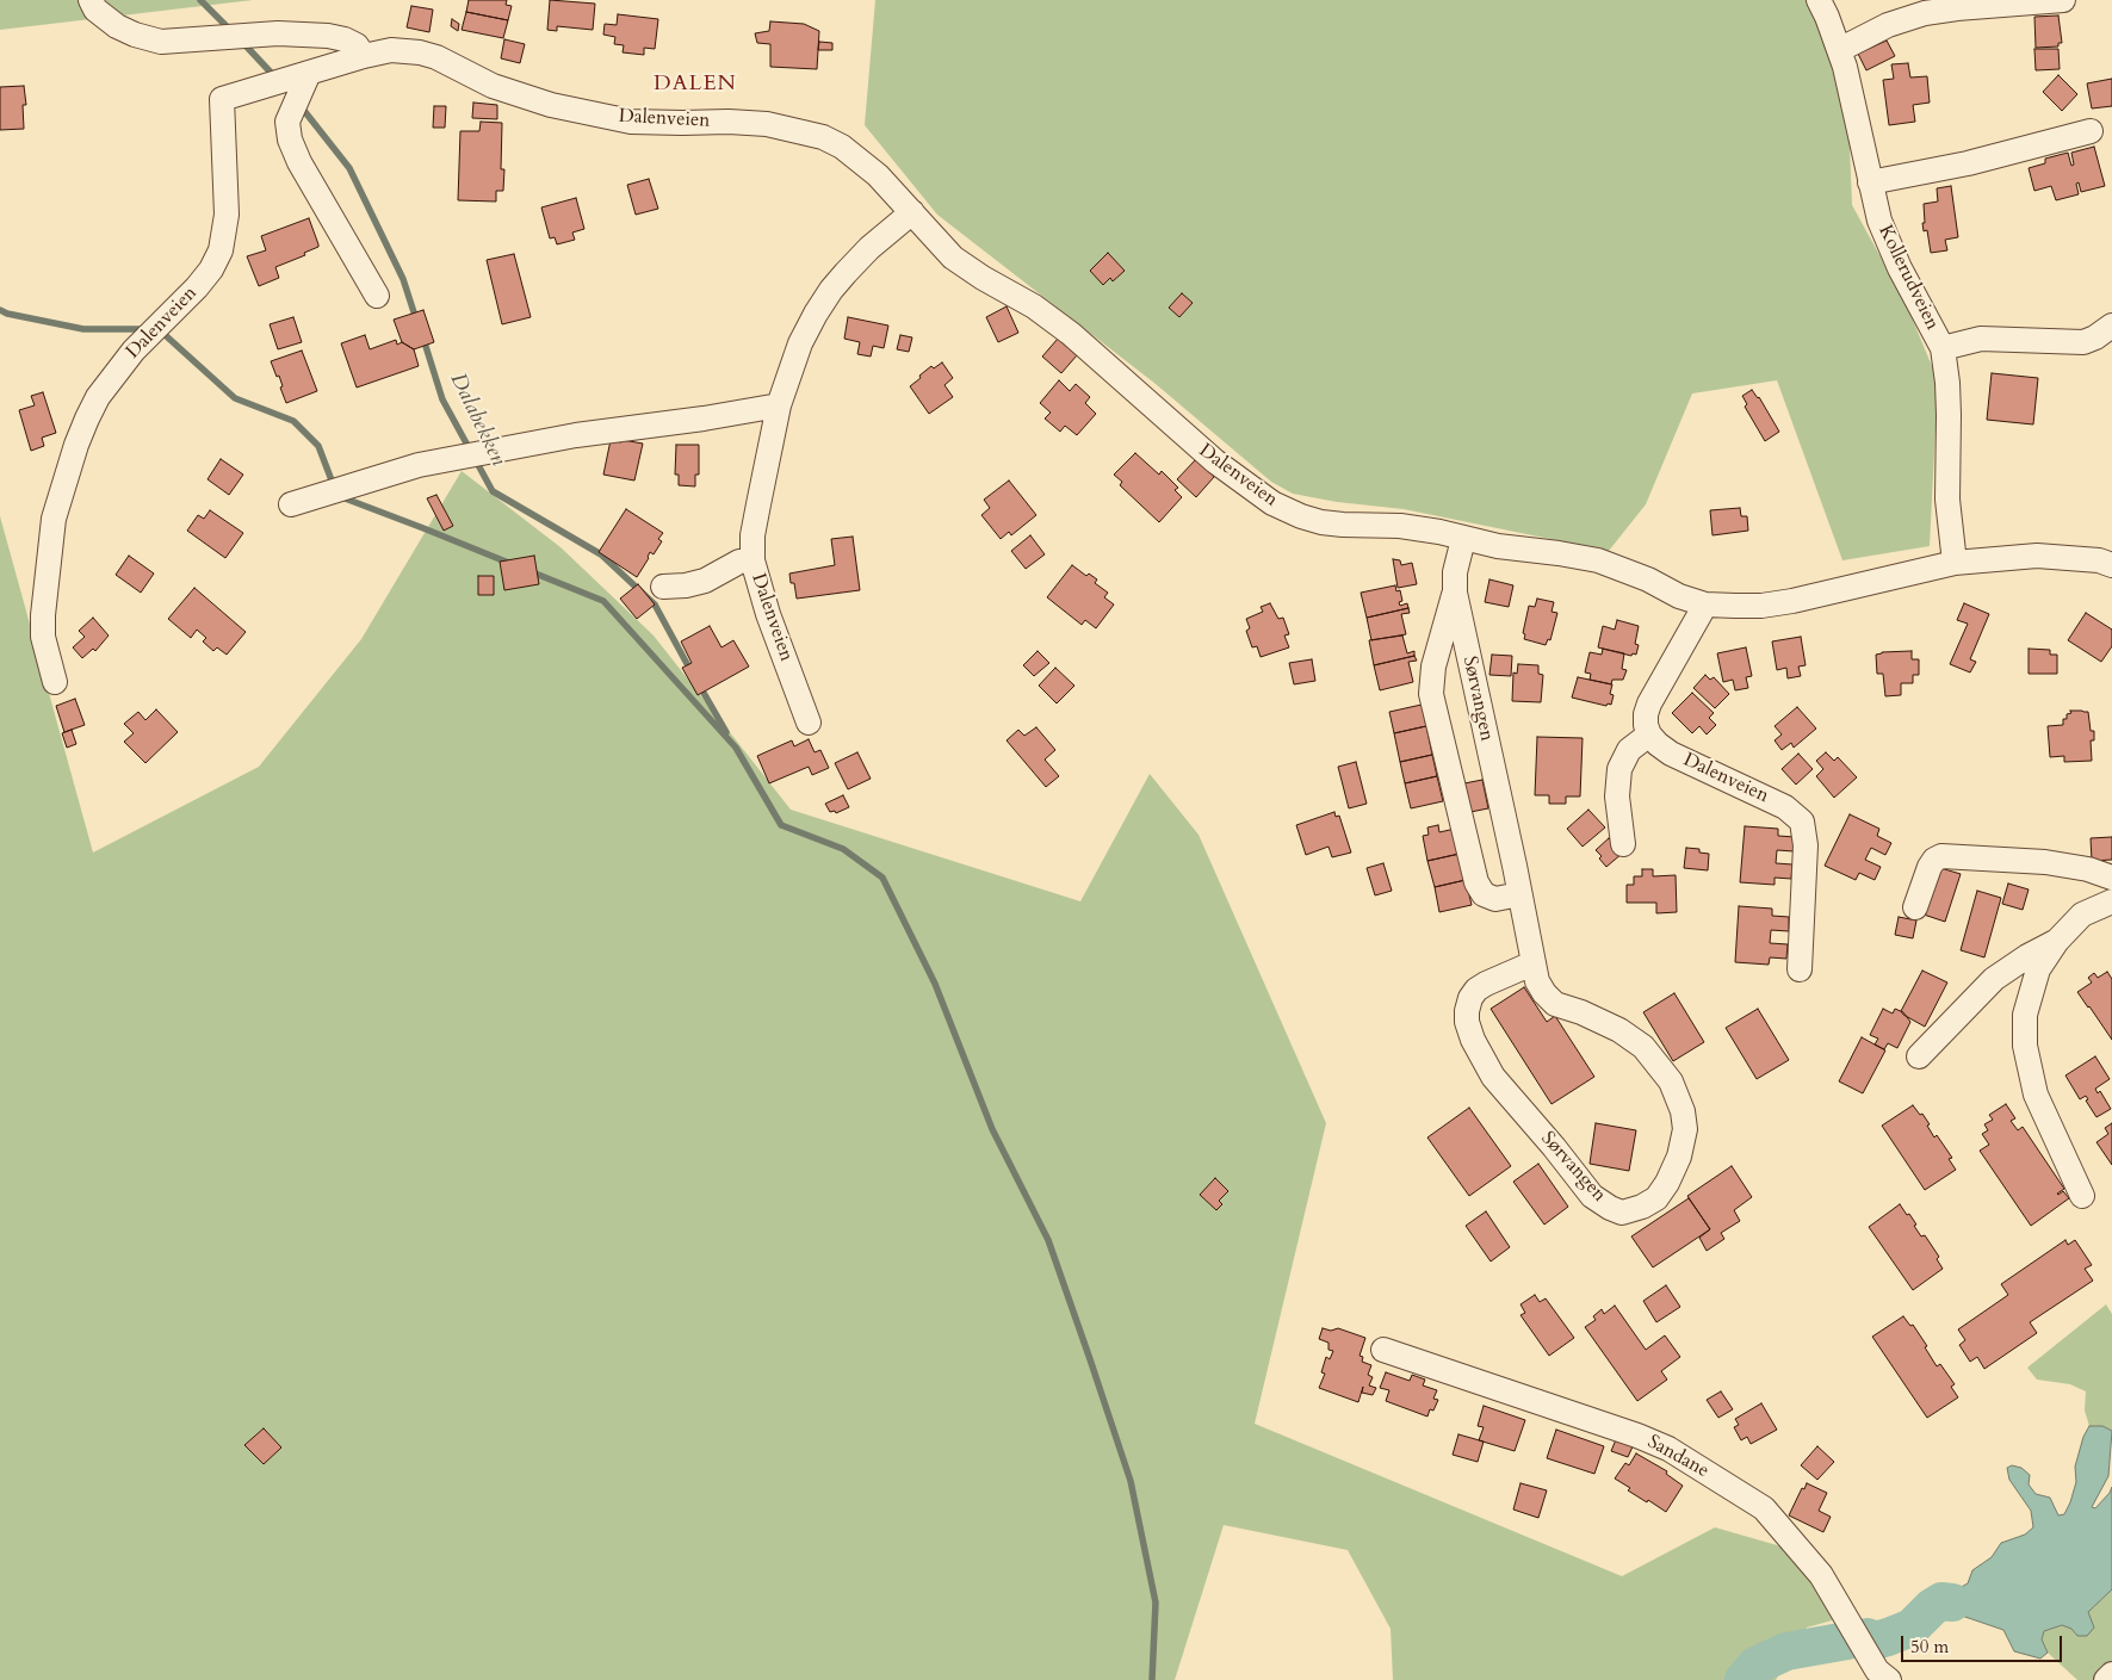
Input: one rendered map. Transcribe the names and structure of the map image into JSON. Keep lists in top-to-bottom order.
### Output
{
  "streets": {
    "street": [
      "Dalenveien",
      "Kollerudveien",
      "Sørvangen",
      "Sandane"
    ]
  },
  "crossings": [
    ["Dalenveien", "Kollerudveien"],
    ["Dalenveien", "Sørvangen"]
  ],
  "districts": ["DALEN"],
  "water": ["Dalabekken"],
  "scale_bar": "50 m"
}
